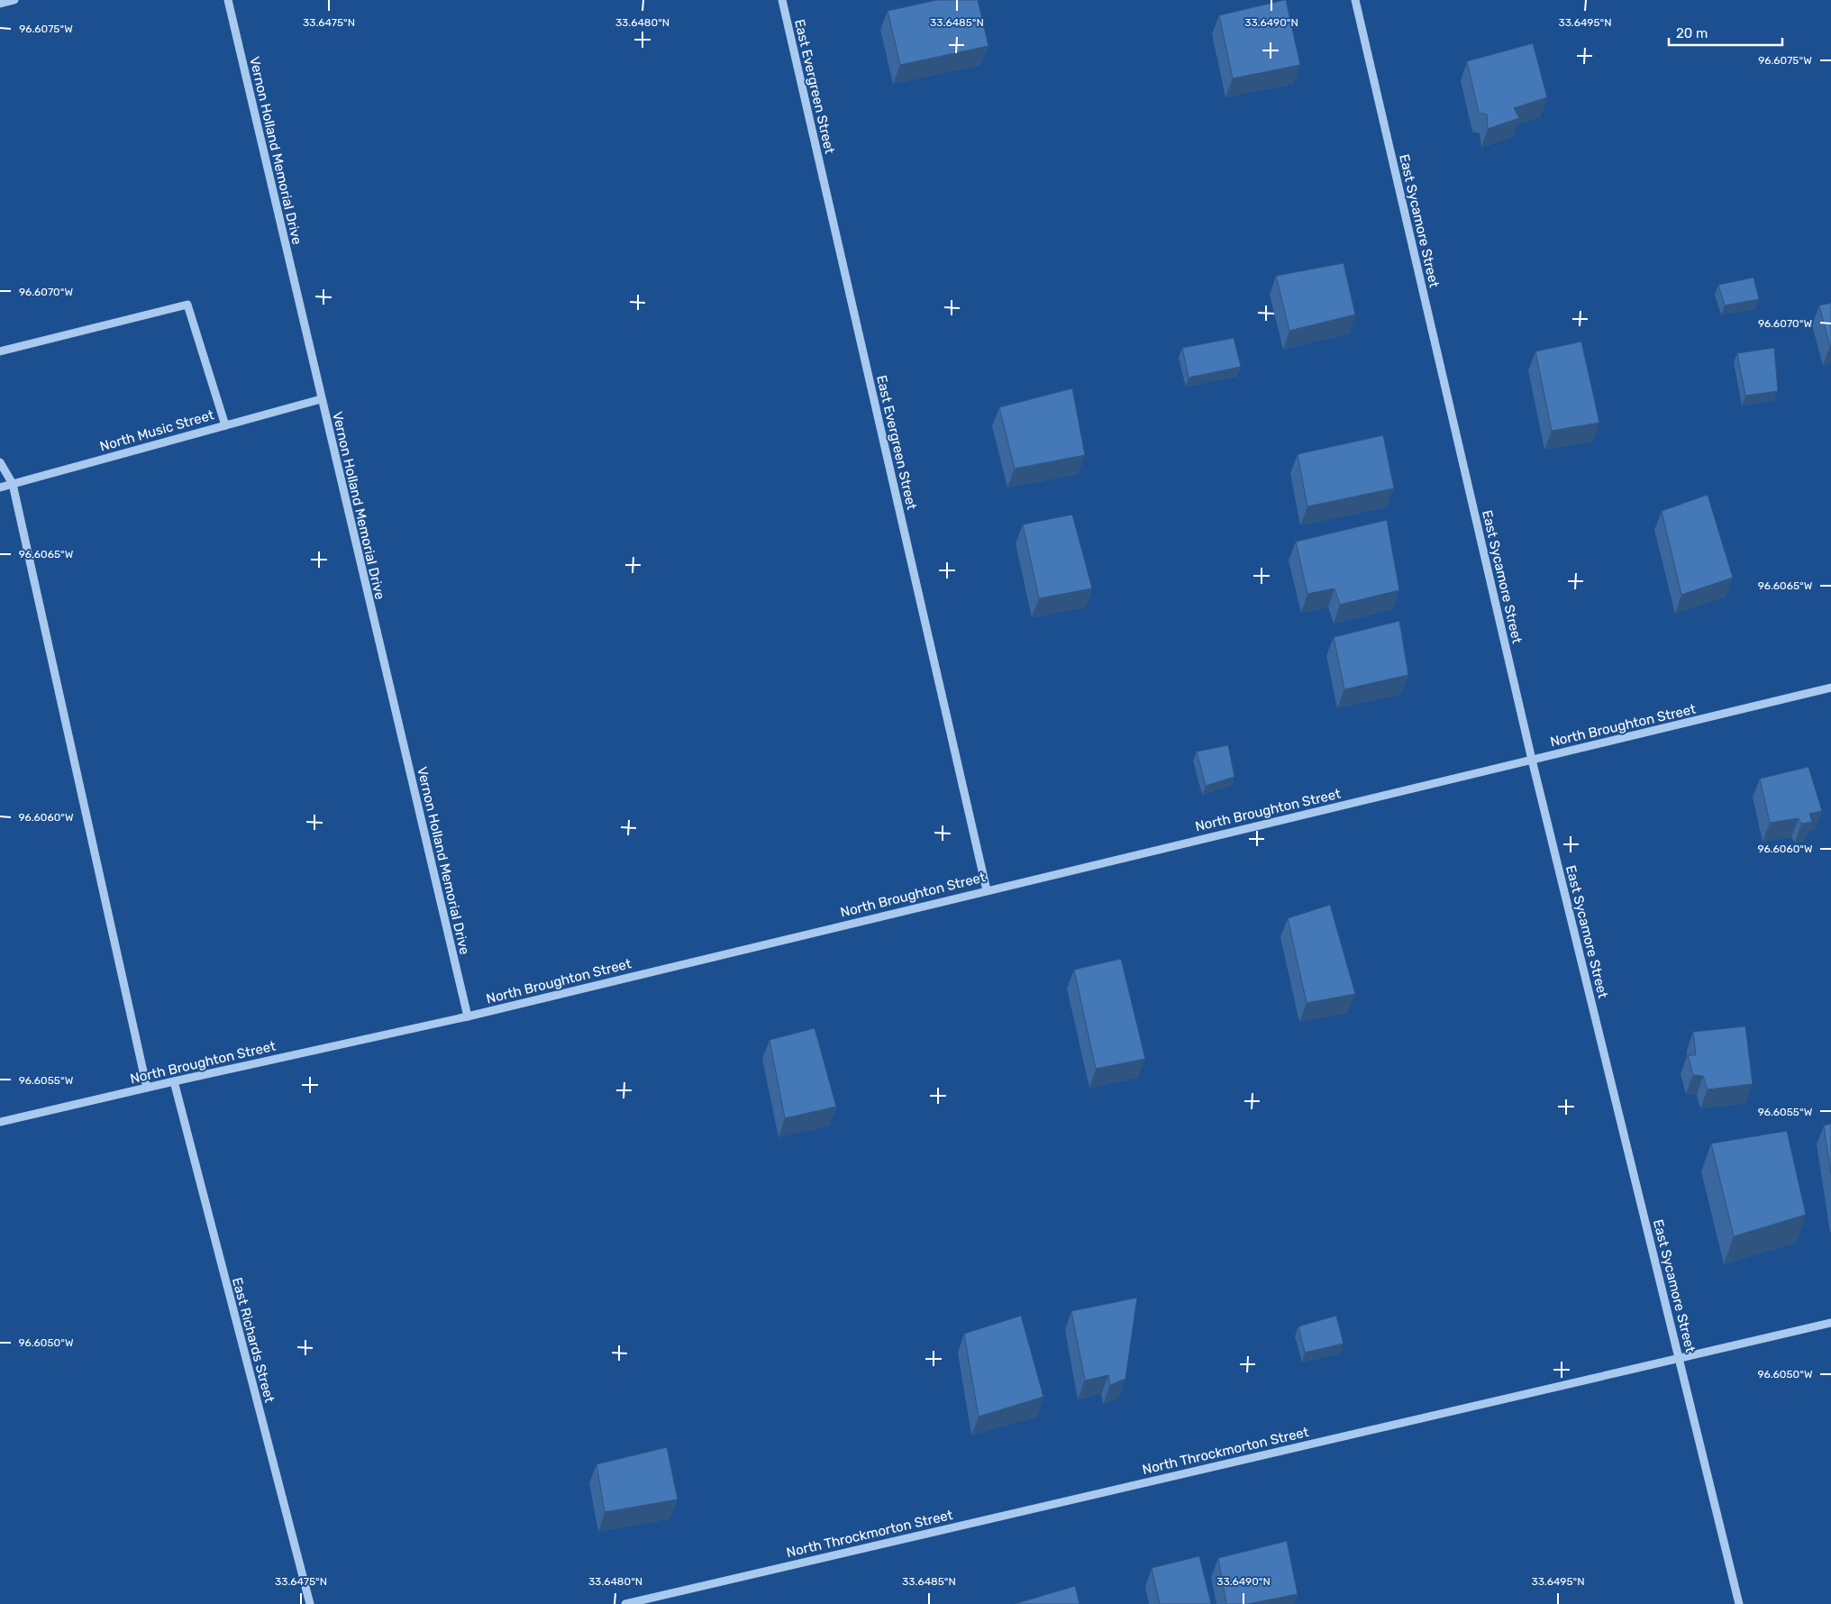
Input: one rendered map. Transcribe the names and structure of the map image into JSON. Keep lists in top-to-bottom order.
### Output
{
  "streets": {
    "street": [
      "East Evergreen Street",
      "Vernon Holland Memorial Drive",
      "East Sycamore Street",
      "North Music Street",
      "North Broughton Street",
      "East Richards Street",
      "North Throckmorton Street"
    ]
  },
  "crossings": [
    ["East Evergreen Street", "North Broughton Street"],
    ["Vernon Holland Memorial Drive", "North Music Street"],
    ["Vernon Holland Memorial Drive", "North Broughton Street"],
    ["East Sycamore Street", "North Broughton Street"],
    ["East Sycamore Street", "North Throckmorton Street"],
    ["North Broughton Street", "East Richards Street"]
  ],
  "scale_bar": "20 m",
  "coordinates": [
    "33.6475°N",
    "33.6480°N",
    "33.6485°N",
    "33.6490°N",
    "33.6495°N",
    "96.6075°W",
    "96.6070°W",
    "96.6065°W",
    "96.6060°W",
    "96.6055°W",
    "96.6050°W"
  ]
}
